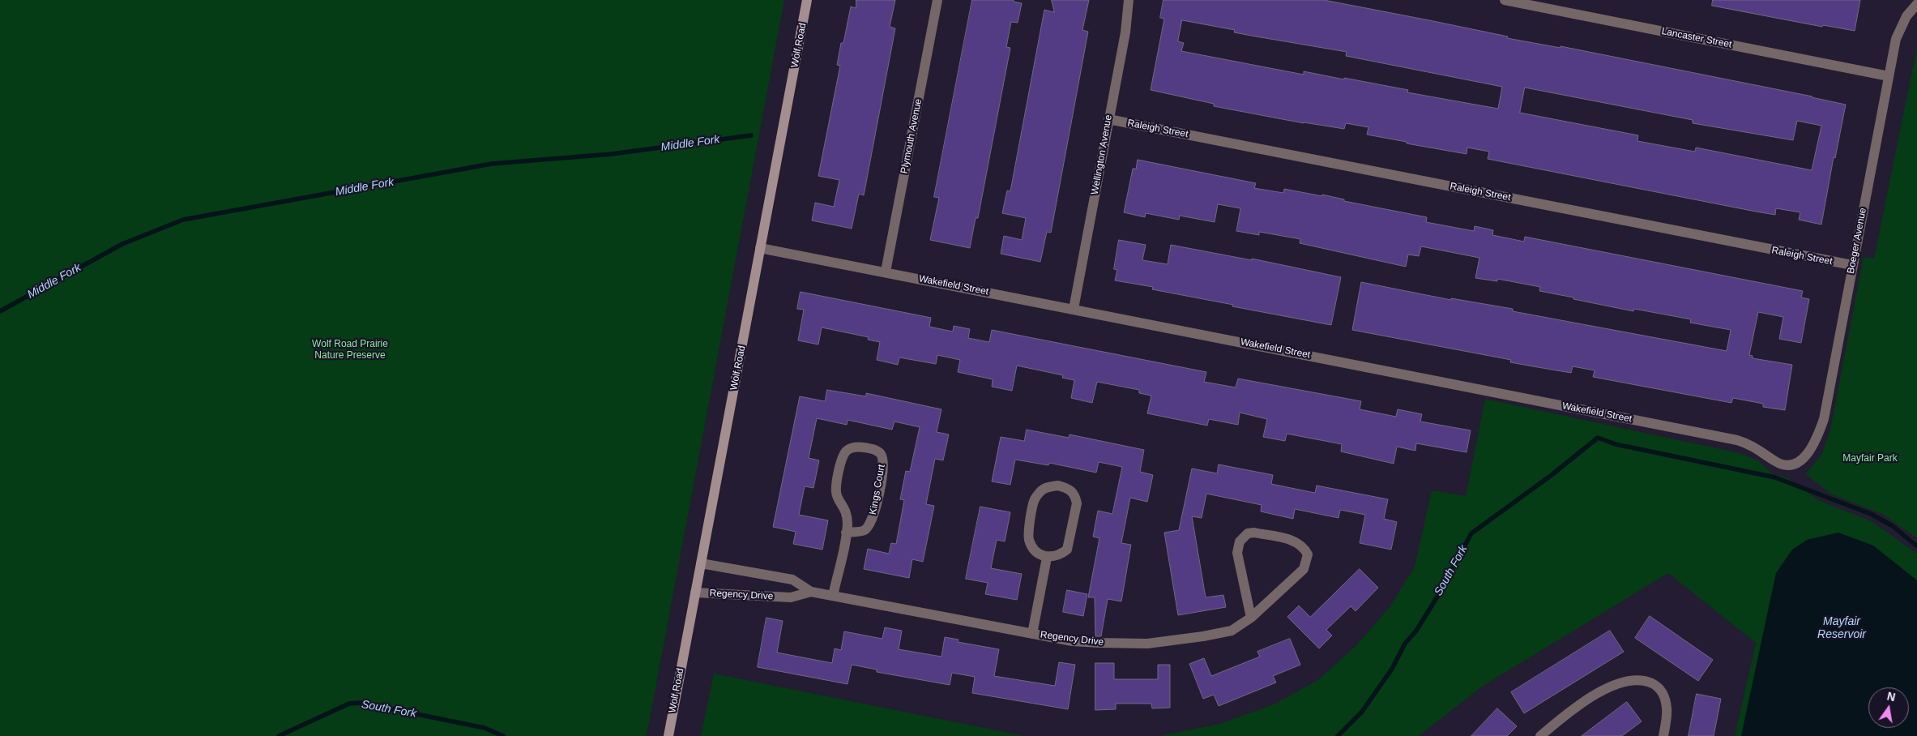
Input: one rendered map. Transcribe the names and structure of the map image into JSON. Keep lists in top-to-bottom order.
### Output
{
  "streets": {
    "main road": ["Wolf Road"],
    "street": [
      "Lancaster Street",
      "Raleigh Street",
      "Plymouth Avenue",
      "Wellington Avenue",
      "Boeger Avenue",
      "Wakefield Street",
      "Kings Court",
      "Regency Drive"
    ]
  },
  "crossings": [
    ["Lancaster Street", "Boeger Avenue"],
    ["Wolf Road", "Wakefield Street"],
    ["Wolf Road", "Regency Drive"],
    ["Raleigh Street", "Wellington Avenue"],
    ["Raleigh Street", "Boeger Avenue"],
    ["Plymouth Avenue", "Wakefield Street"],
    ["Wellington Avenue", "Wakefield Street"],
    ["Boeger Avenue", "Wakefield Street"],
    ["Kings Court", "Regency Drive"]
  ],
  "water": ["Middle Fork", "South Fork", "Mayfair Reservoir"],
  "parks": ["Wolf Road Prairie Nature Preserve", "Mayfair Park"],
  "north": "top"
}
